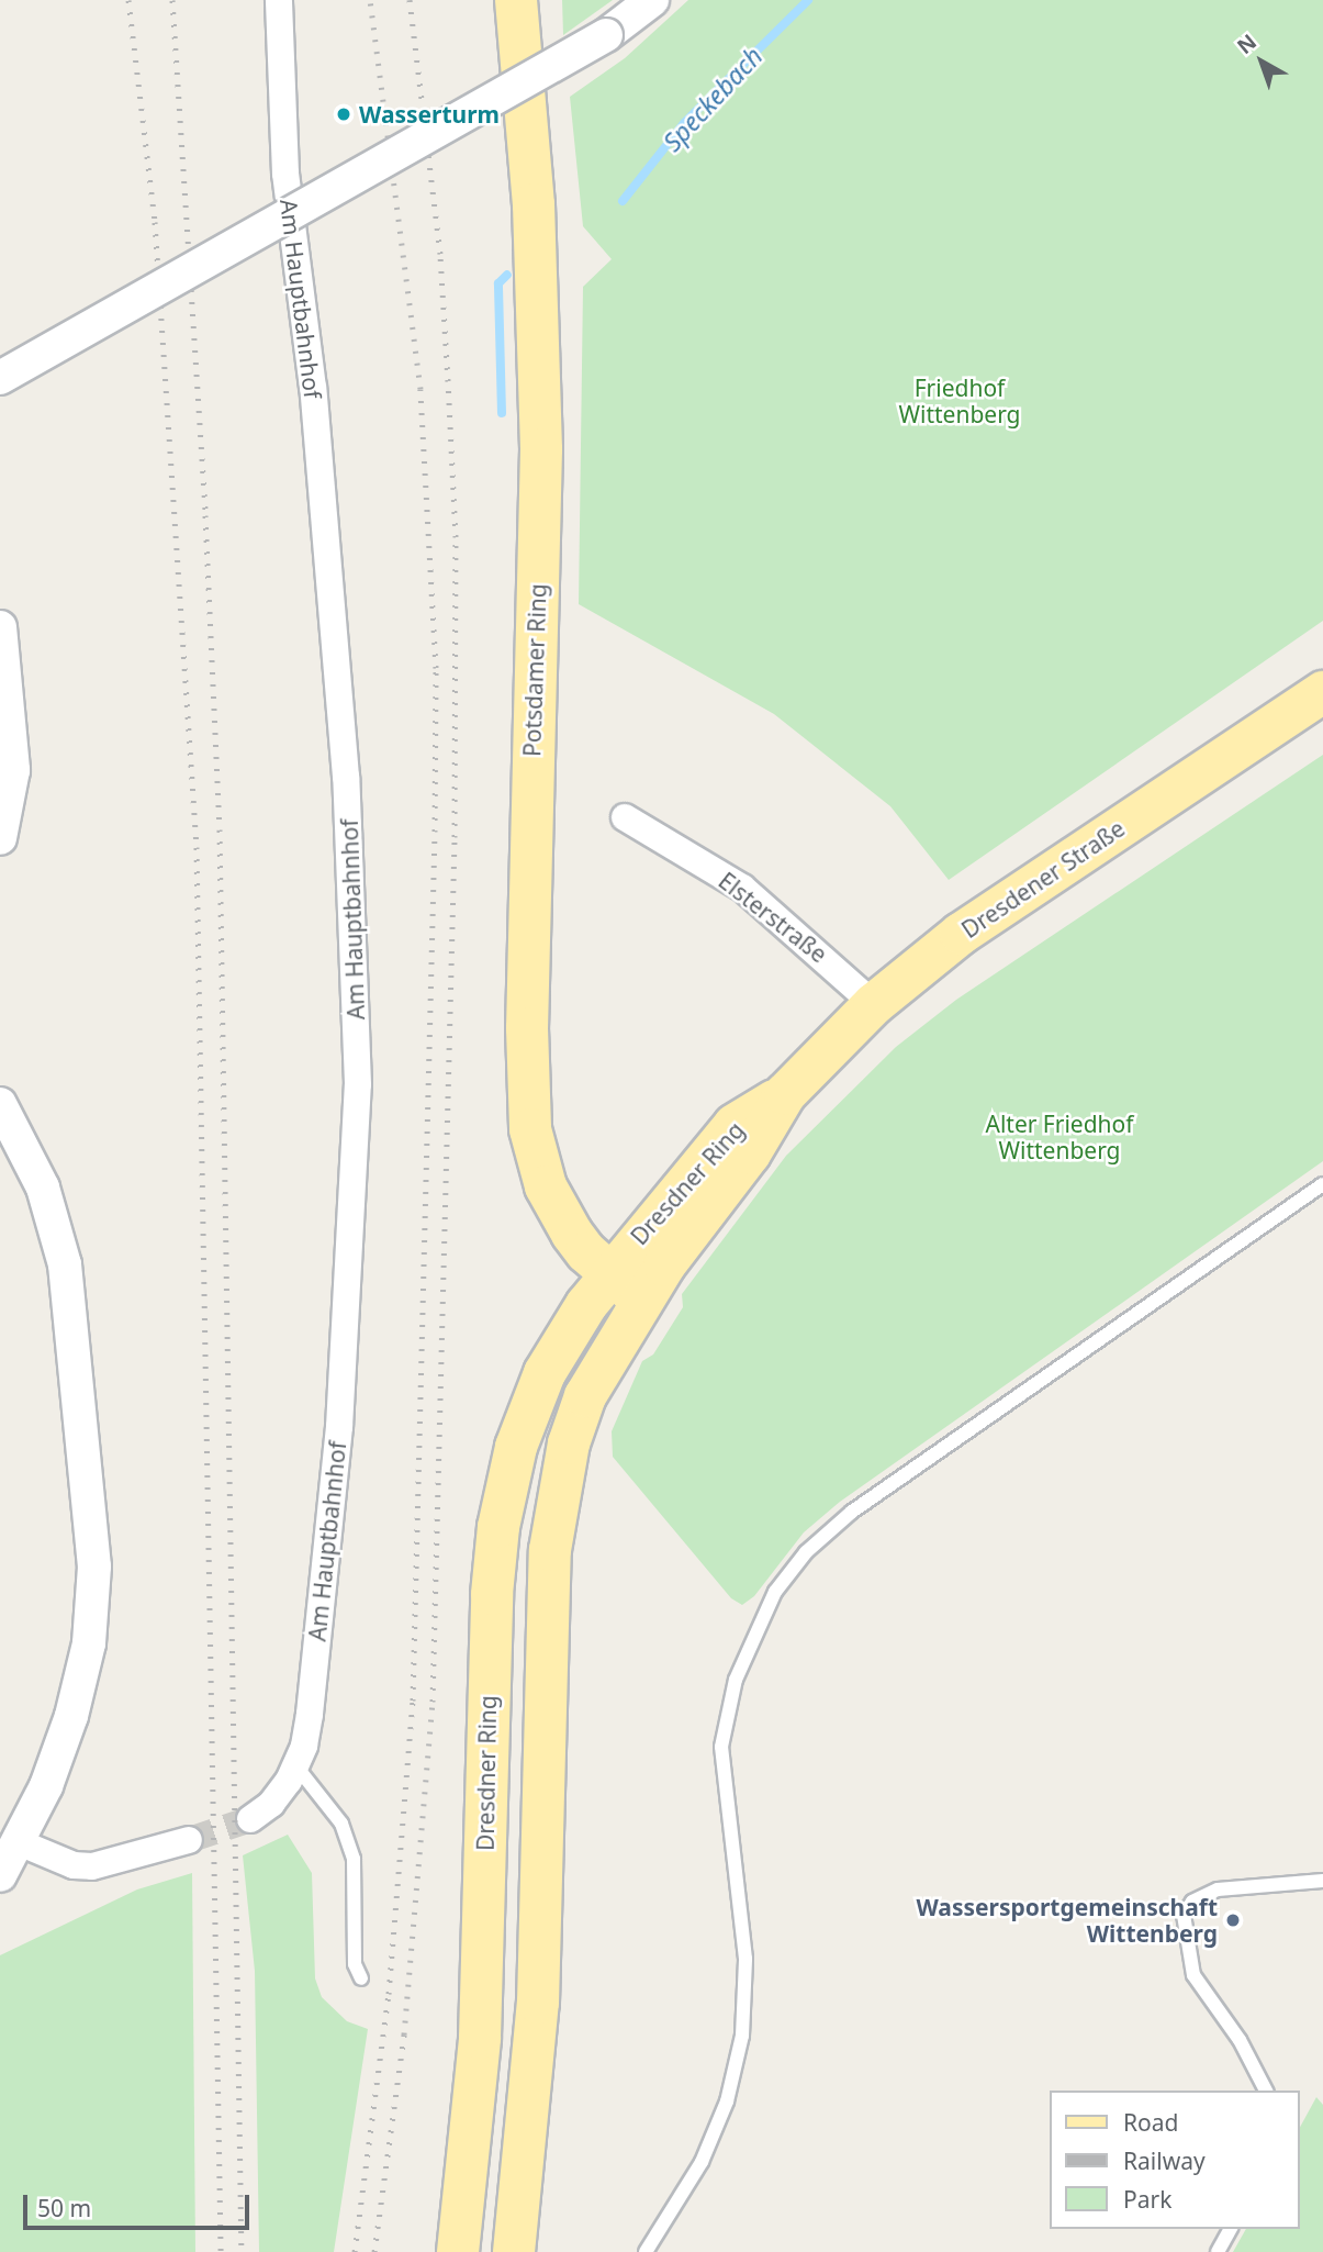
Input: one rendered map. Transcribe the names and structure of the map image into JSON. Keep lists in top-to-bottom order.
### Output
{
  "streets": {
    "main road": ["Potsdamer Ring", "Dresdener Straße", "Dresdner Ring"],
    "street": ["Am Hauptbahnhof", "Elsterstraße"]
  },
  "crossings": [
    ["Potsdamer Ring", "Dresdner Ring"],
    ["Dresdener Straße", "Elsterstraße"],
    ["Dresdener Straße", "Dresdner Ring"]
  ],
  "water": ["Speckebach"],
  "parks": ["Friedhof Wittenberg", "Alter Friedhof Wittenberg"],
  "places": ["Wasserturm", "Wassersportgemeinschaft Wittenberg"],
  "legend": ["Road", "Railway", "Park"],
  "scale_bar": "50 m",
  "north": "top left"
}
